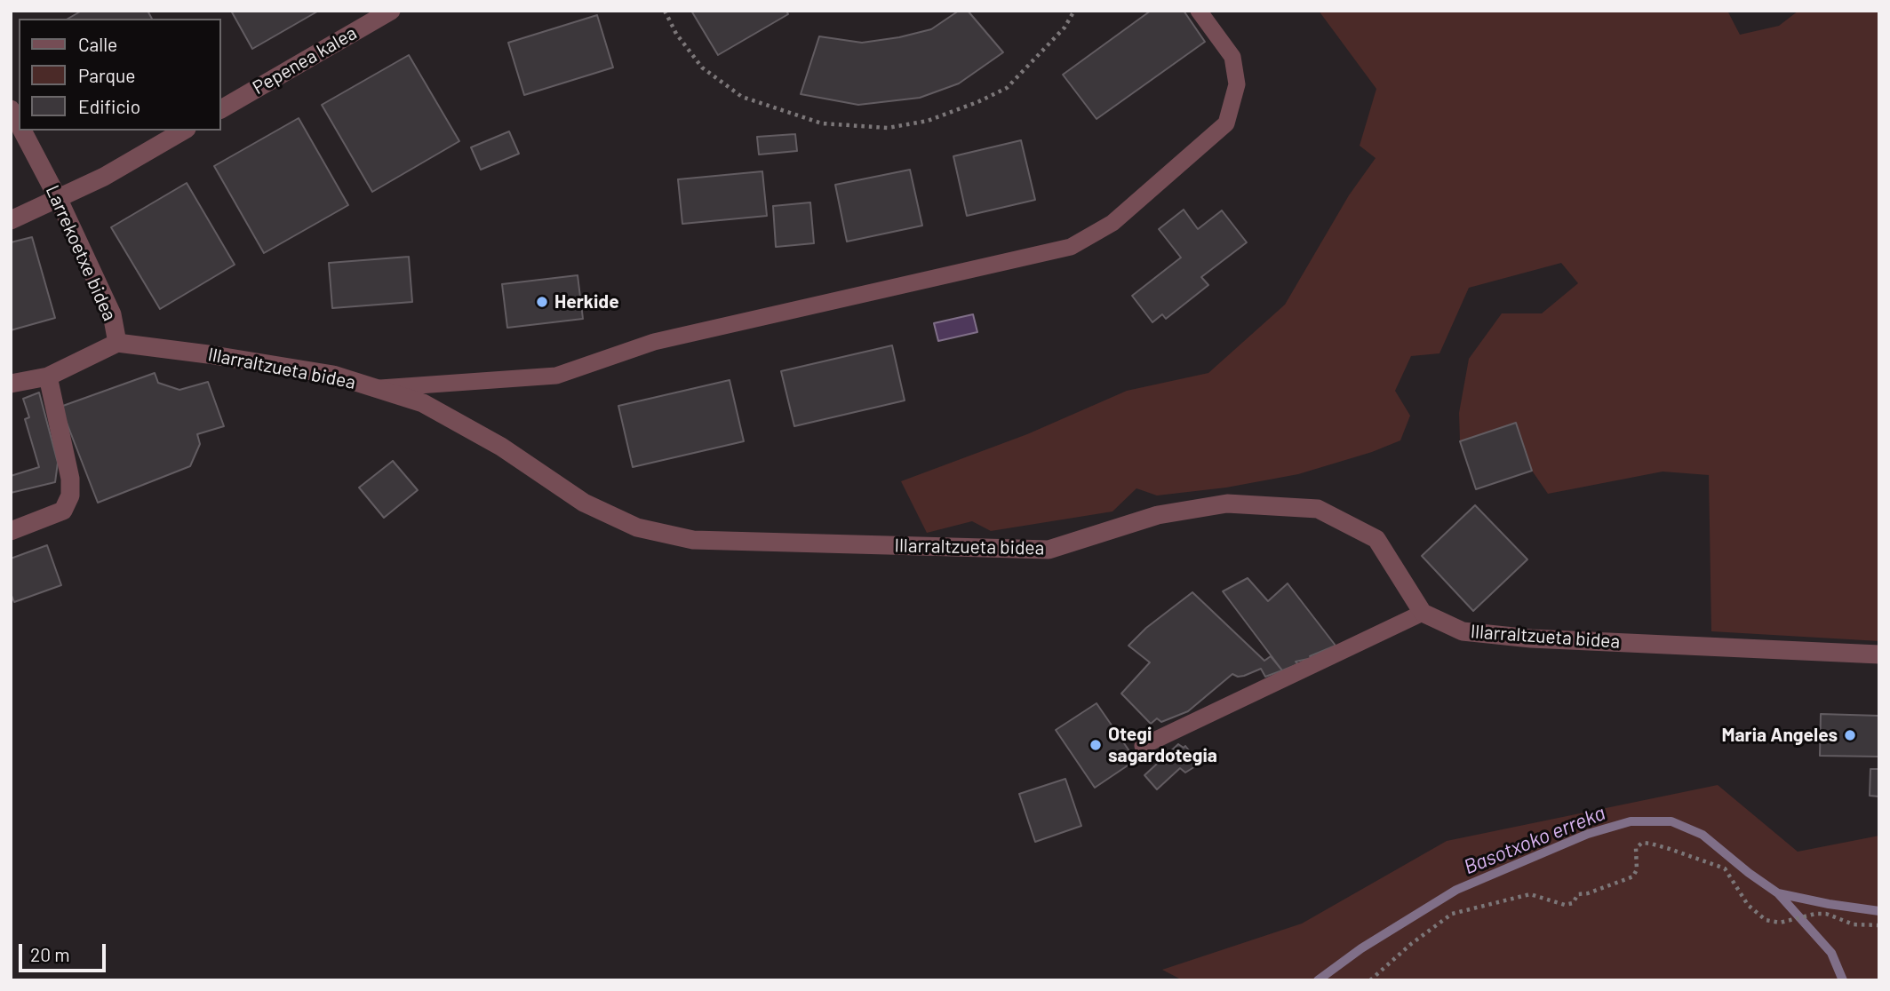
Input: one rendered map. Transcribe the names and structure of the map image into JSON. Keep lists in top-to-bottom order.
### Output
{
  "streets": {
    "street": ["Pepenea kalea", "Larrekoetxe bidea", "Illarraltzueta bidea"]
  },
  "crossings": [
    ["Larrekoetxe bidea", "Illarraltzueta bidea"]
  ],
  "water": ["Basotxoko erreka"],
  "places": ["Herkide", "Maria Angeles", "Otegi sagardotegia"],
  "legend": ["Calle", "Parque", "Edificio"],
  "scale_bar": "20 m"
}
